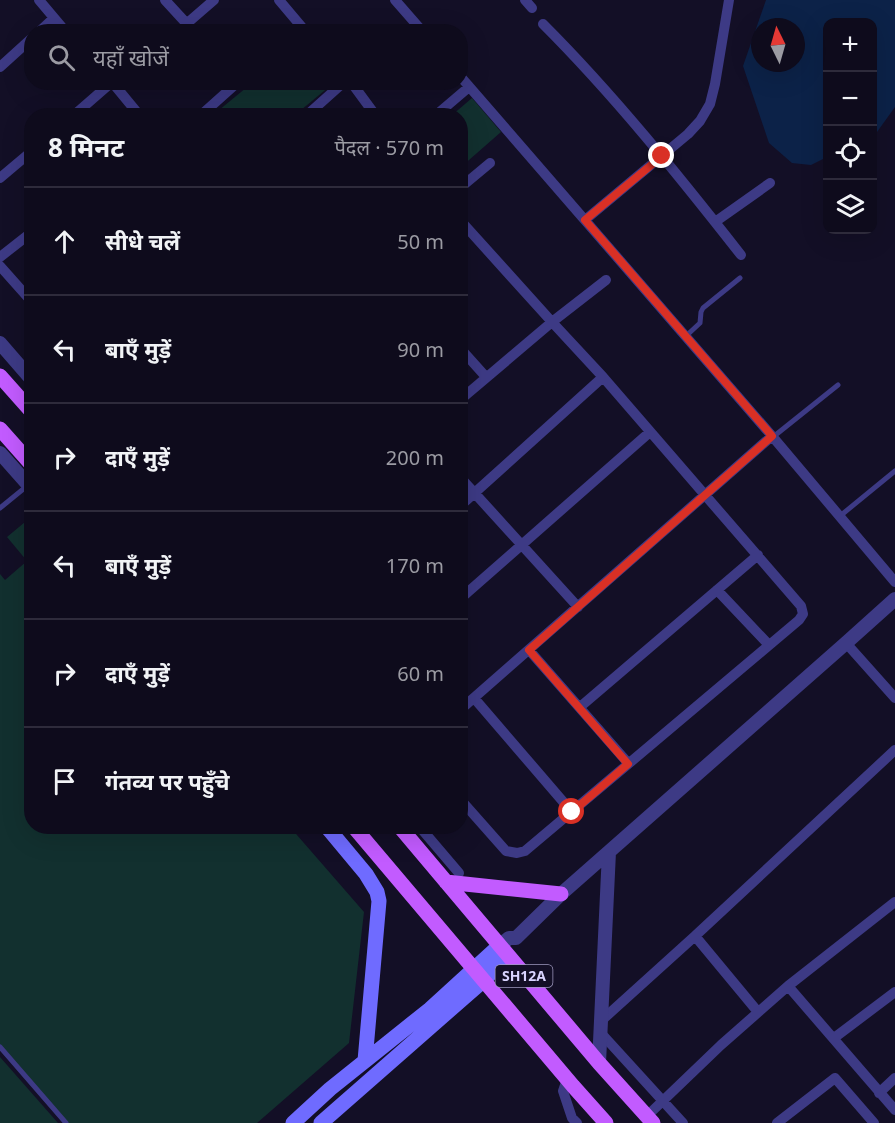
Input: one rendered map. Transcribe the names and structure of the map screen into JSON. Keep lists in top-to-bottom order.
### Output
{
  "streets": {
    "main road": ["SH12A"]
  },
  "north": "top",
  "page": {
    "map_buttons": ["+", "−"],
    "search": "यहाँ खोजें",
    "heading": ["8 मिनट", "पैदल · 570 m"],
    "list": [
      ["सीधे चलें", "50 m"],
      ["बाएँ मुड़ें", "90 m"],
      ["दाएँ मुड़ें", "200 m"],
      ["बाएँ मुड़ें", "170 m"],
      ["दाएँ मुड़ें", "60 m"],
      "गंतव्य पर पहुँचे"
    ]
  }
}
